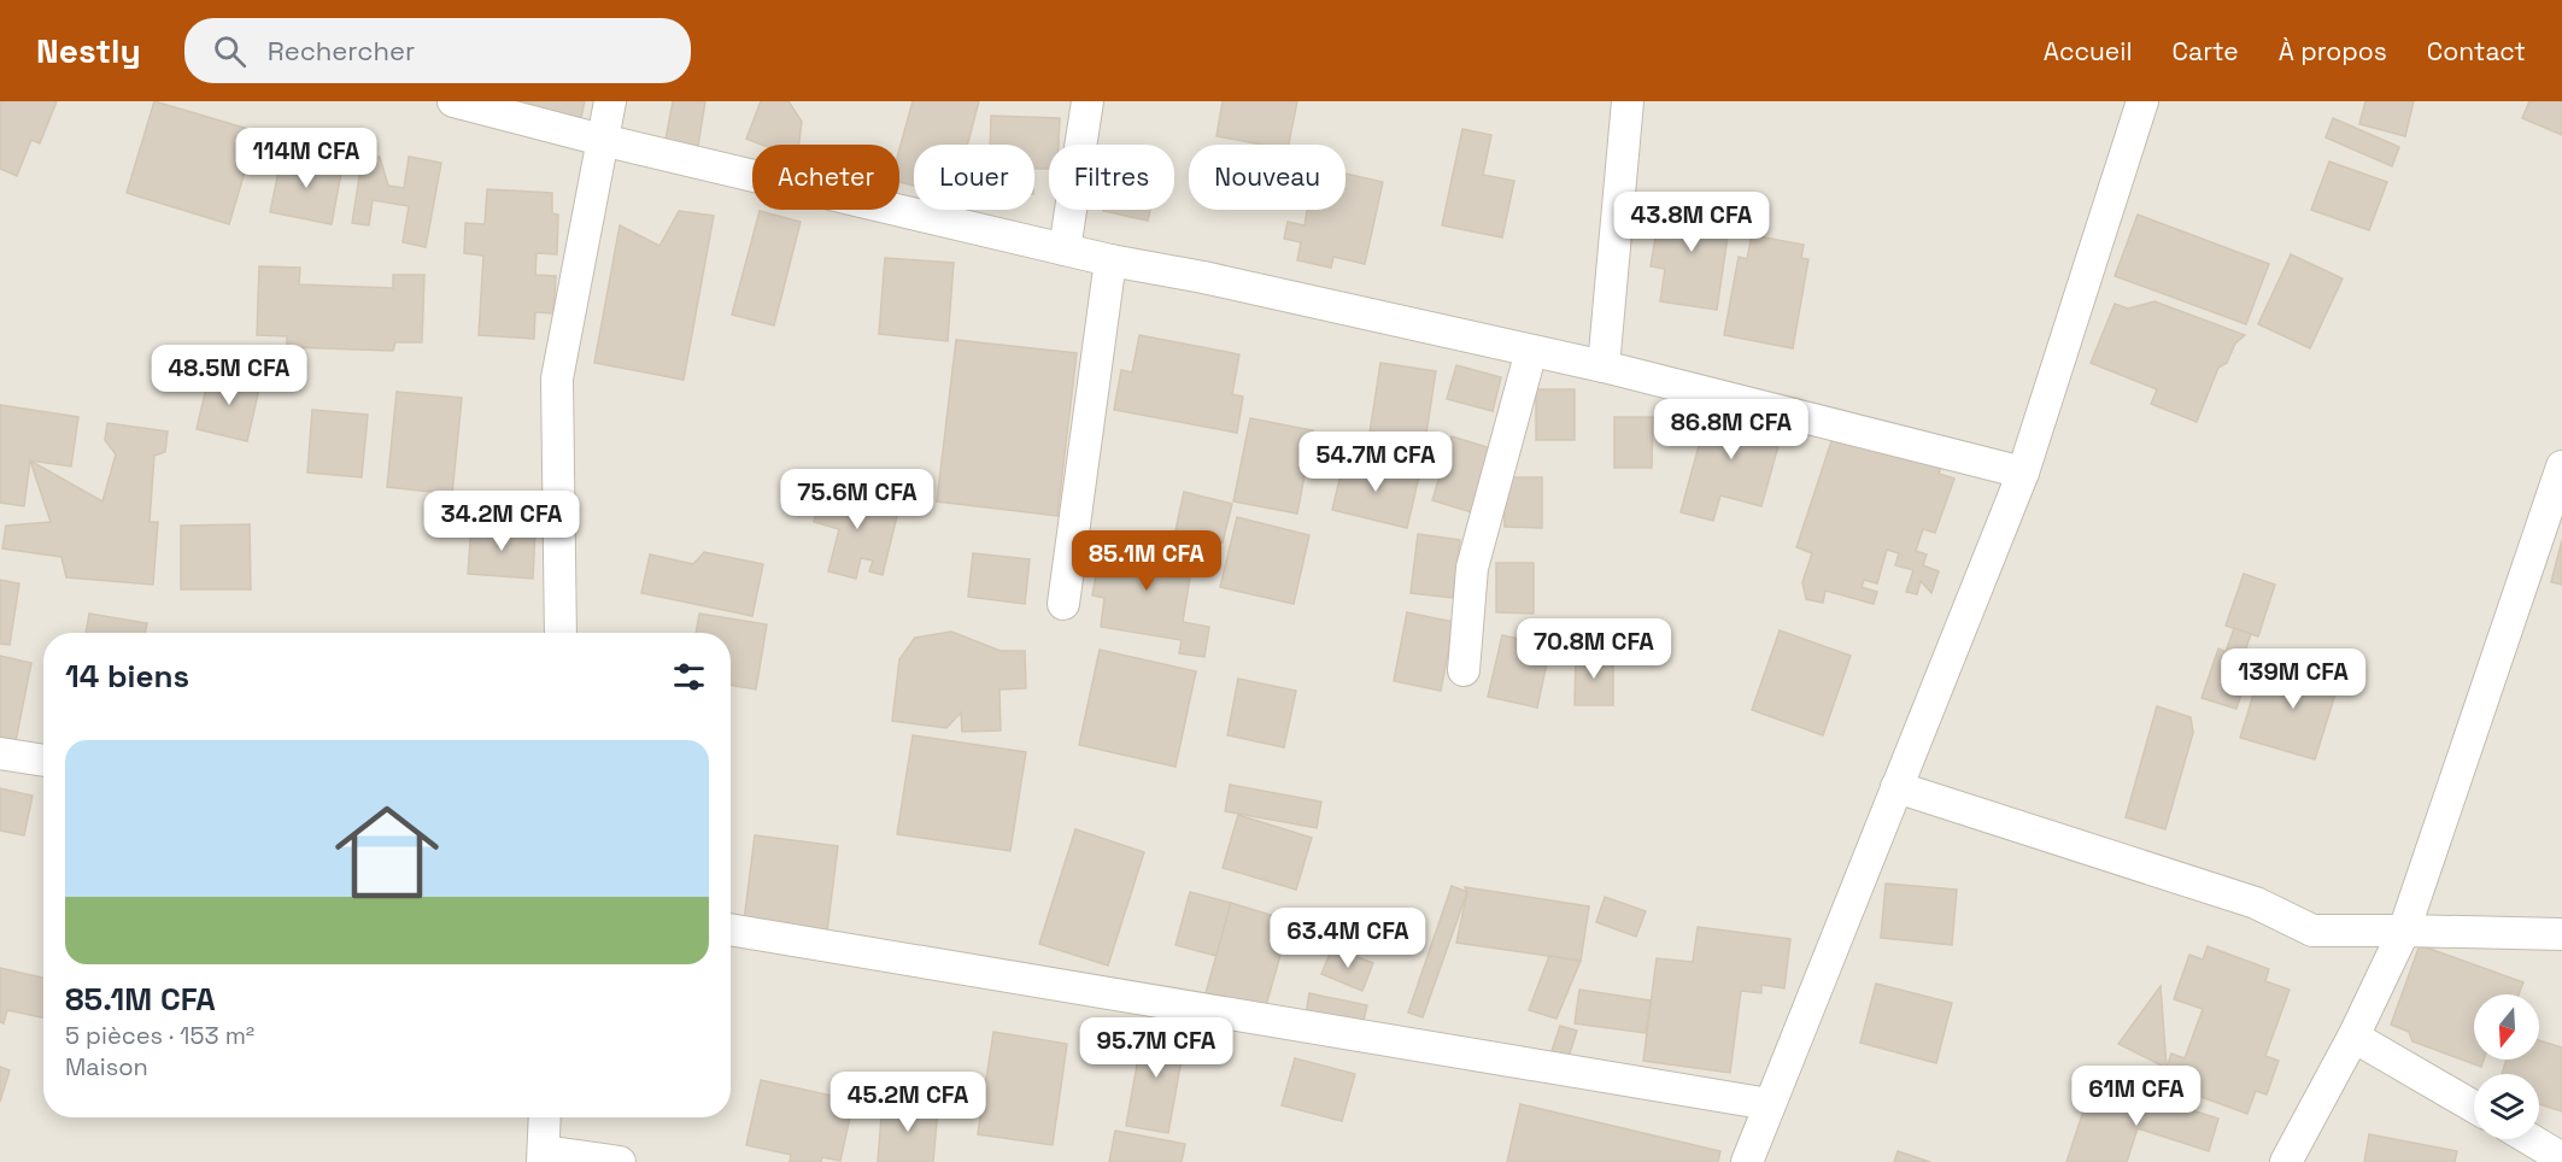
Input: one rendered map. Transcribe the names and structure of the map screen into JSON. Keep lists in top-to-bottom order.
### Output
{
  "north": "bottom",
  "page": {
    "header": "Nestly",
    "search": "Rechercher",
    "nav": [
      "Accueil",
      "Carte",
      "À propos",
      "Contact"
    ],
    "price": [
      "114M CFA",
      "43.8M CFA",
      "48.5M CFA",
      "86.8M CFA",
      "54.7M CFA",
      "75.6M CFA",
      "34.2M CFA",
      "85.1M CFA",
      "70.8M CFA",
      "139M CFA",
      "63.4M CFA",
      "95.7M CFA",
      "61M CFA",
      "45.2M CFA"
    ],
    "chip": [
      "Acheter",
      "Louer",
      "Filtres",
      "Nouveau"
    ],
    "heading": "14 biens",
    "list": [
      {
        "name": "85.1M CFA",
        "note": "5 pièces · 153 m² · Maison"
      }
    ]
  }
}
